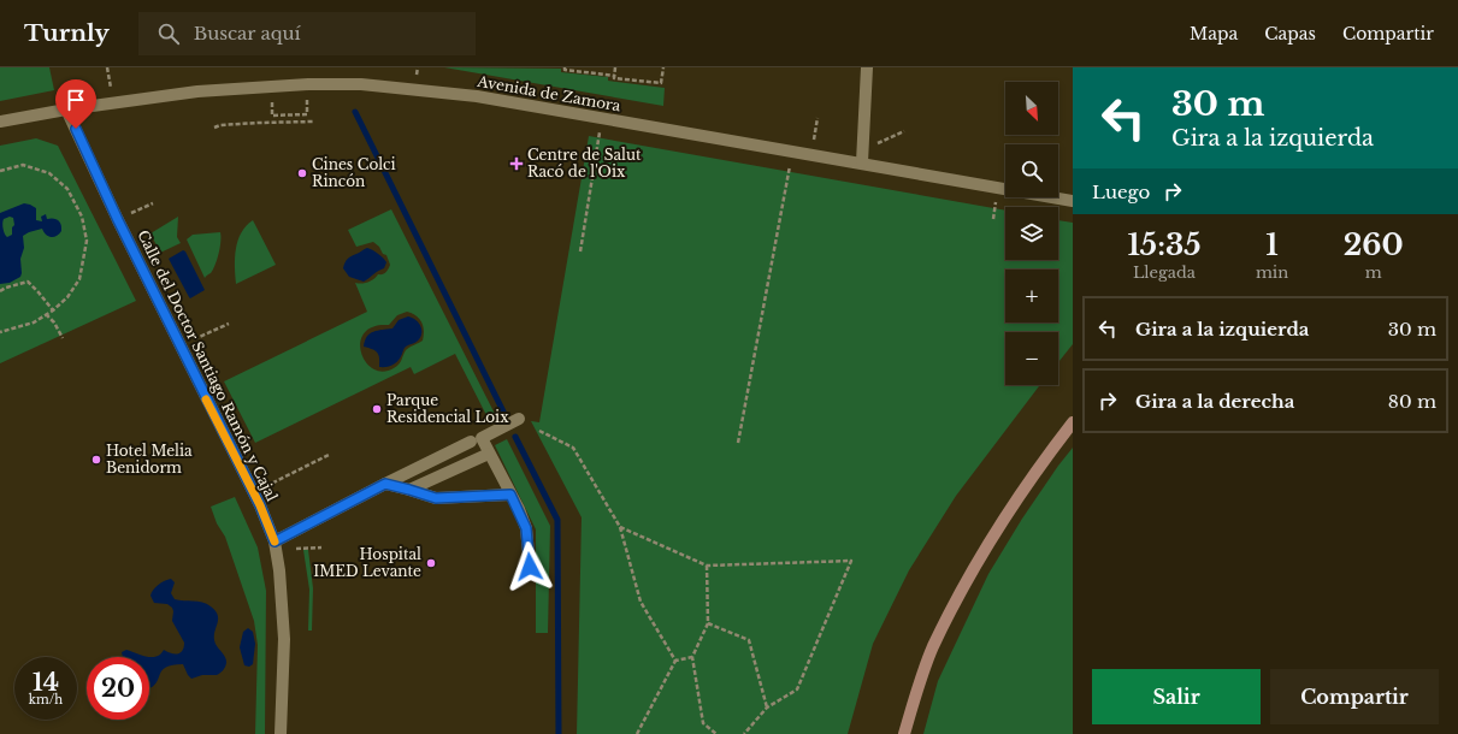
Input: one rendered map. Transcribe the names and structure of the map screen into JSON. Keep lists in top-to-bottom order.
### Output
{
  "streets": {
    "street": ["Avenida de Zamora", "Calle del Doctor Santiago Ramón y Cajal"]
  },
  "crossings": [
    ["Avenida de Zamora", "Calle del Doctor Santiago Ramón y Cajal"]
  ],
  "places": {
    "health": ["Centre de Salut Racó de l'Oix"],
    "other": [
      "Cines Colci Rincón",
      "Parque Residencial Loix",
      "Hotel Melia Benidorm",
      "Hospital IMED Levante"
    ]
  },
  "north": "bottom right",
  "page": {
    "header": "Turnly",
    "search": "Buscar aquí",
    "nav": ["Mapa", "Capas", "Compartir"],
    "turn": ["30 m", "Gira a la izquierda"],
    "map_buttons": ["+", "−"],
    "then": "Luego",
    "eta": [
      "15:35",
      "Llegada",
      "1",
      "min",
      "260",
      "m"
    ],
    "list": [
      {
        "name": "Gira a la izquierda",
        "value": "30 m"
      },
      {
        "name": "Gira a la derecha",
        "value": "80 m"
      }
    ],
    "speed": "14 km/h",
    "limit": "20",
    "buttons": ["Salir", "Compartir"]
  }
}
